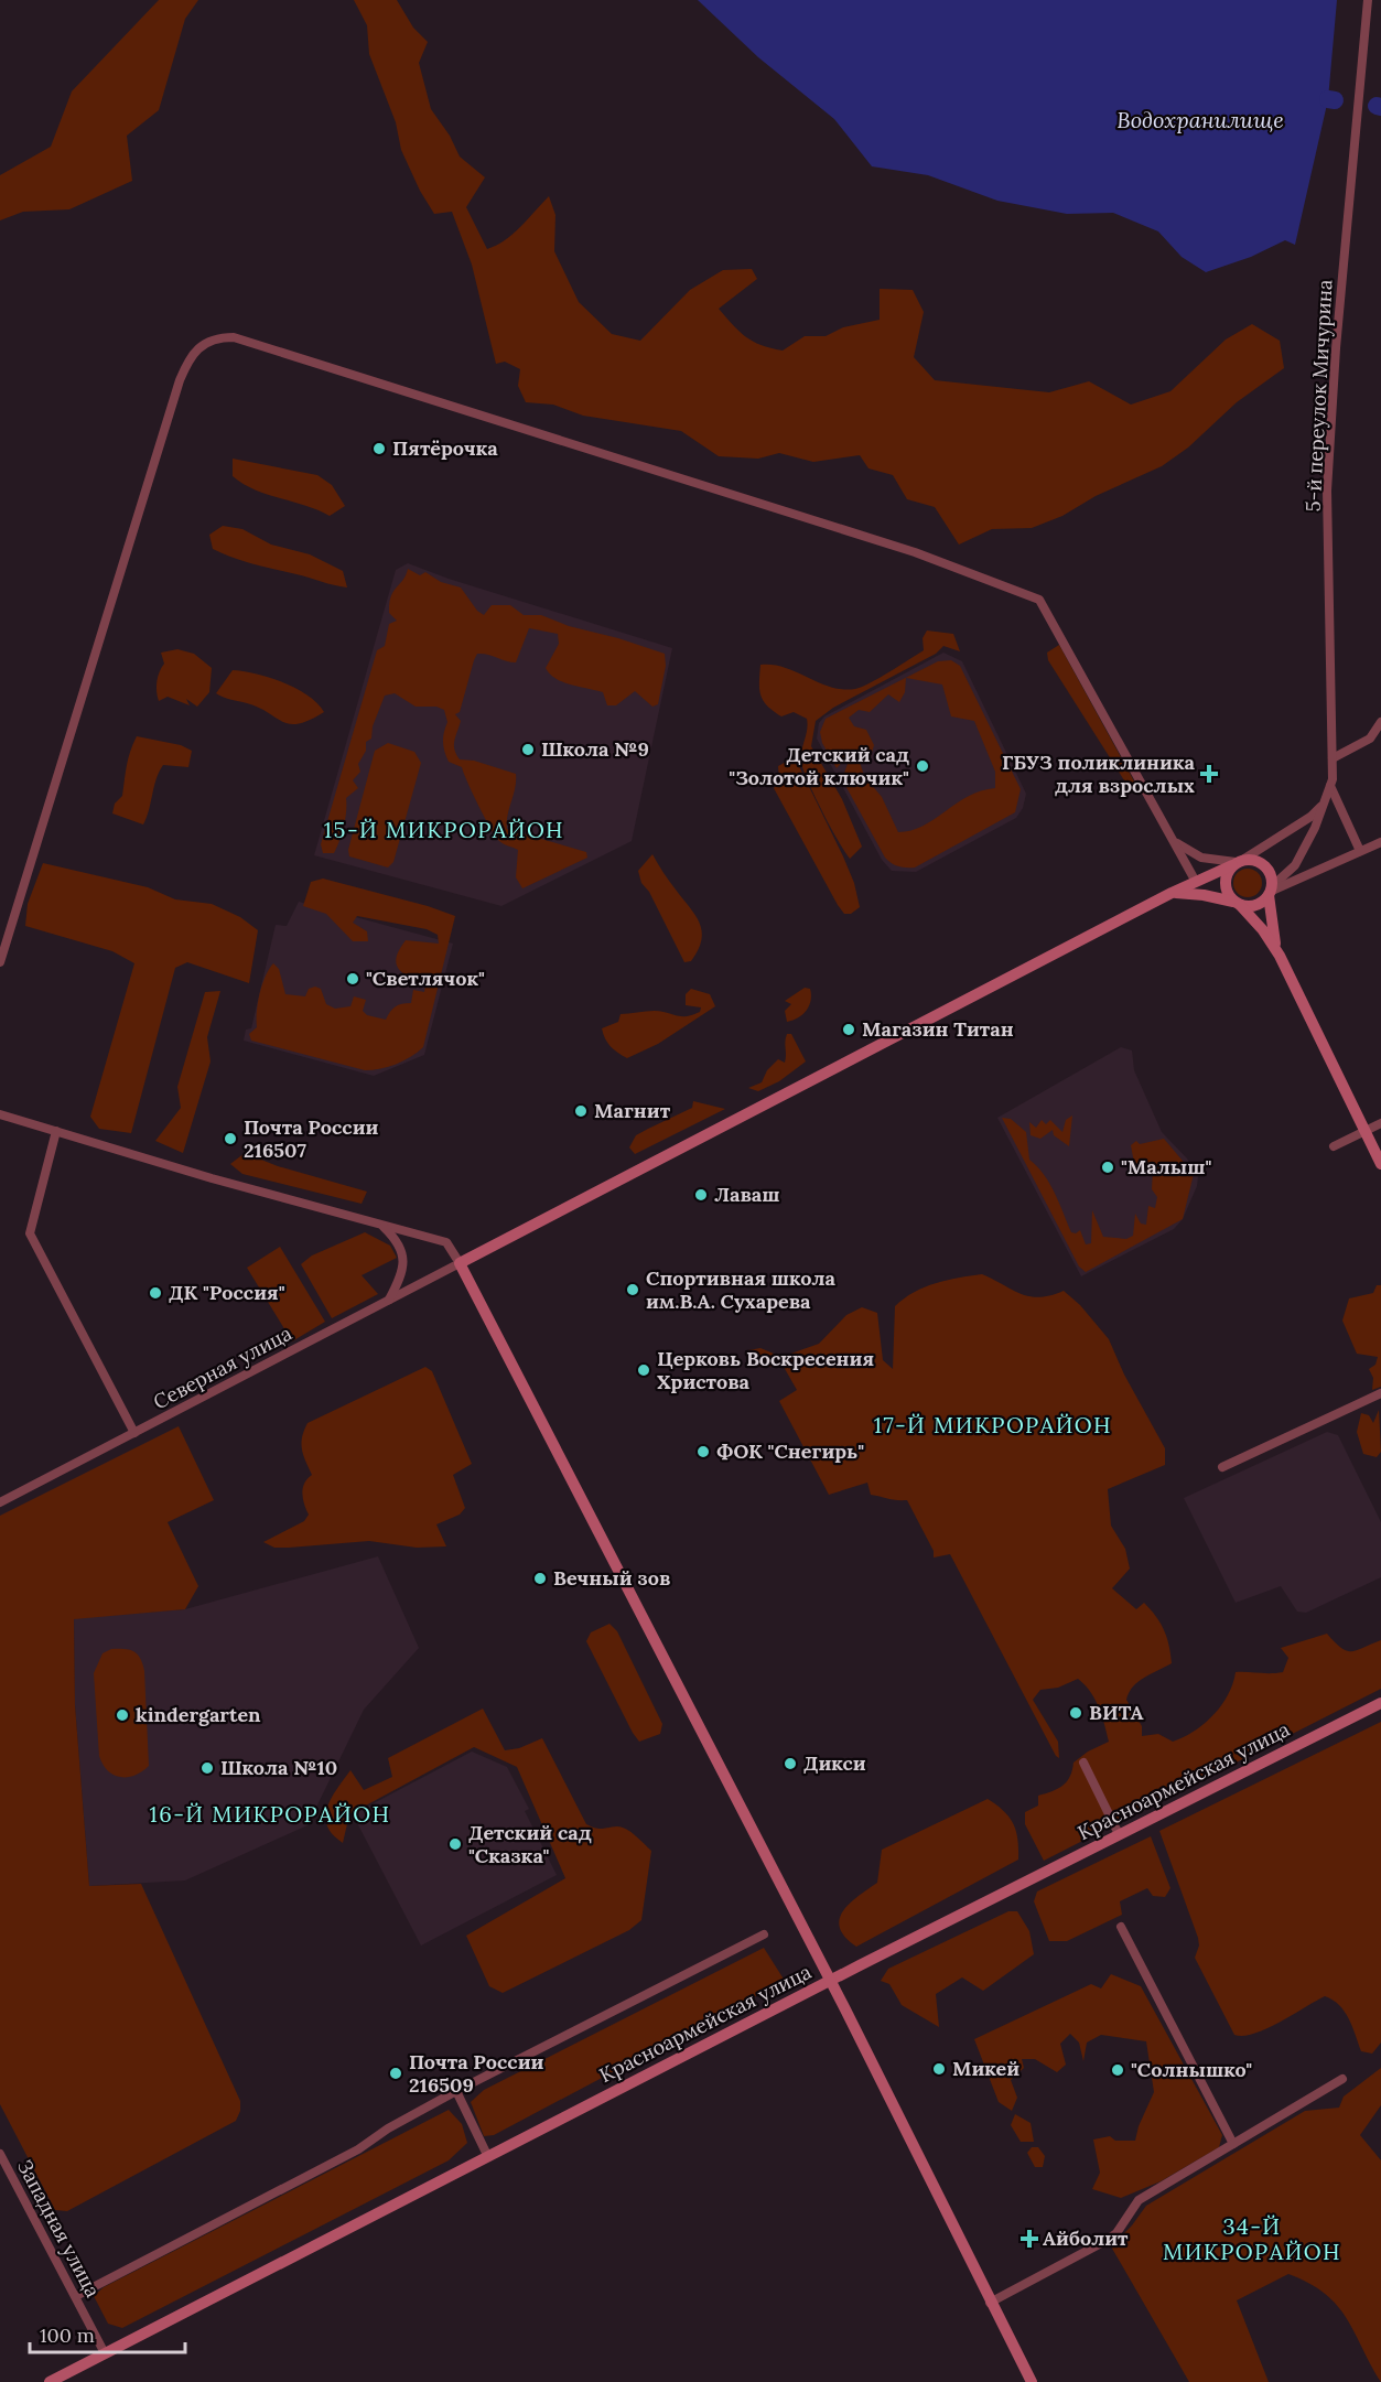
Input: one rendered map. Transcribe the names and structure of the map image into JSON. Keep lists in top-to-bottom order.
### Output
{
  "streets": {
    "street": [
      "5-й переулок Мичурина",
      "Северная улица",
      "Красноармейская улица",
      "Западная улица"
    ]
  },
  "crossings": [
    ["Красноармейская улица", "Западная улица"]
  ],
  "districts": [
    "15-Й МИКРОРАЙОН",
    "17-Й МИКРОРАЙОН",
    "16-Й МИКРОРАЙОН",
    "34-Й МИКРОРАЙОН"
  ],
  "water": ["Водохранилище"],
  "places": {
    "other": [
      "Пятёрочка",
      "Школа №9",
      "Детский сад \"Золотой ключик\"",
      "\"Светлячок\"",
      "Магазин Титан",
      "Магнит",
      "Почта России 216507",
      "\"Малыш\"",
      "Лаваш",
      "Спортивная школа им.В.А. Сухарева",
      "ДК \"Россия\"",
      "Церковь Воскресения Христова",
      "ФОК \"Снегирь\"",
      "Вечный зов",
      "ВИТА",
      "kindergarten",
      "Дикси",
      "Школа №10",
      "Детский сад \"Сказка\"",
      "Микей",
      "\"Солнышко\"",
      "Почта России 216509"
    ],
    "health": ["ГБУЗ поликлиника для взрослых", "Айболит"]
  },
  "scale_bar": "100 m"
}
